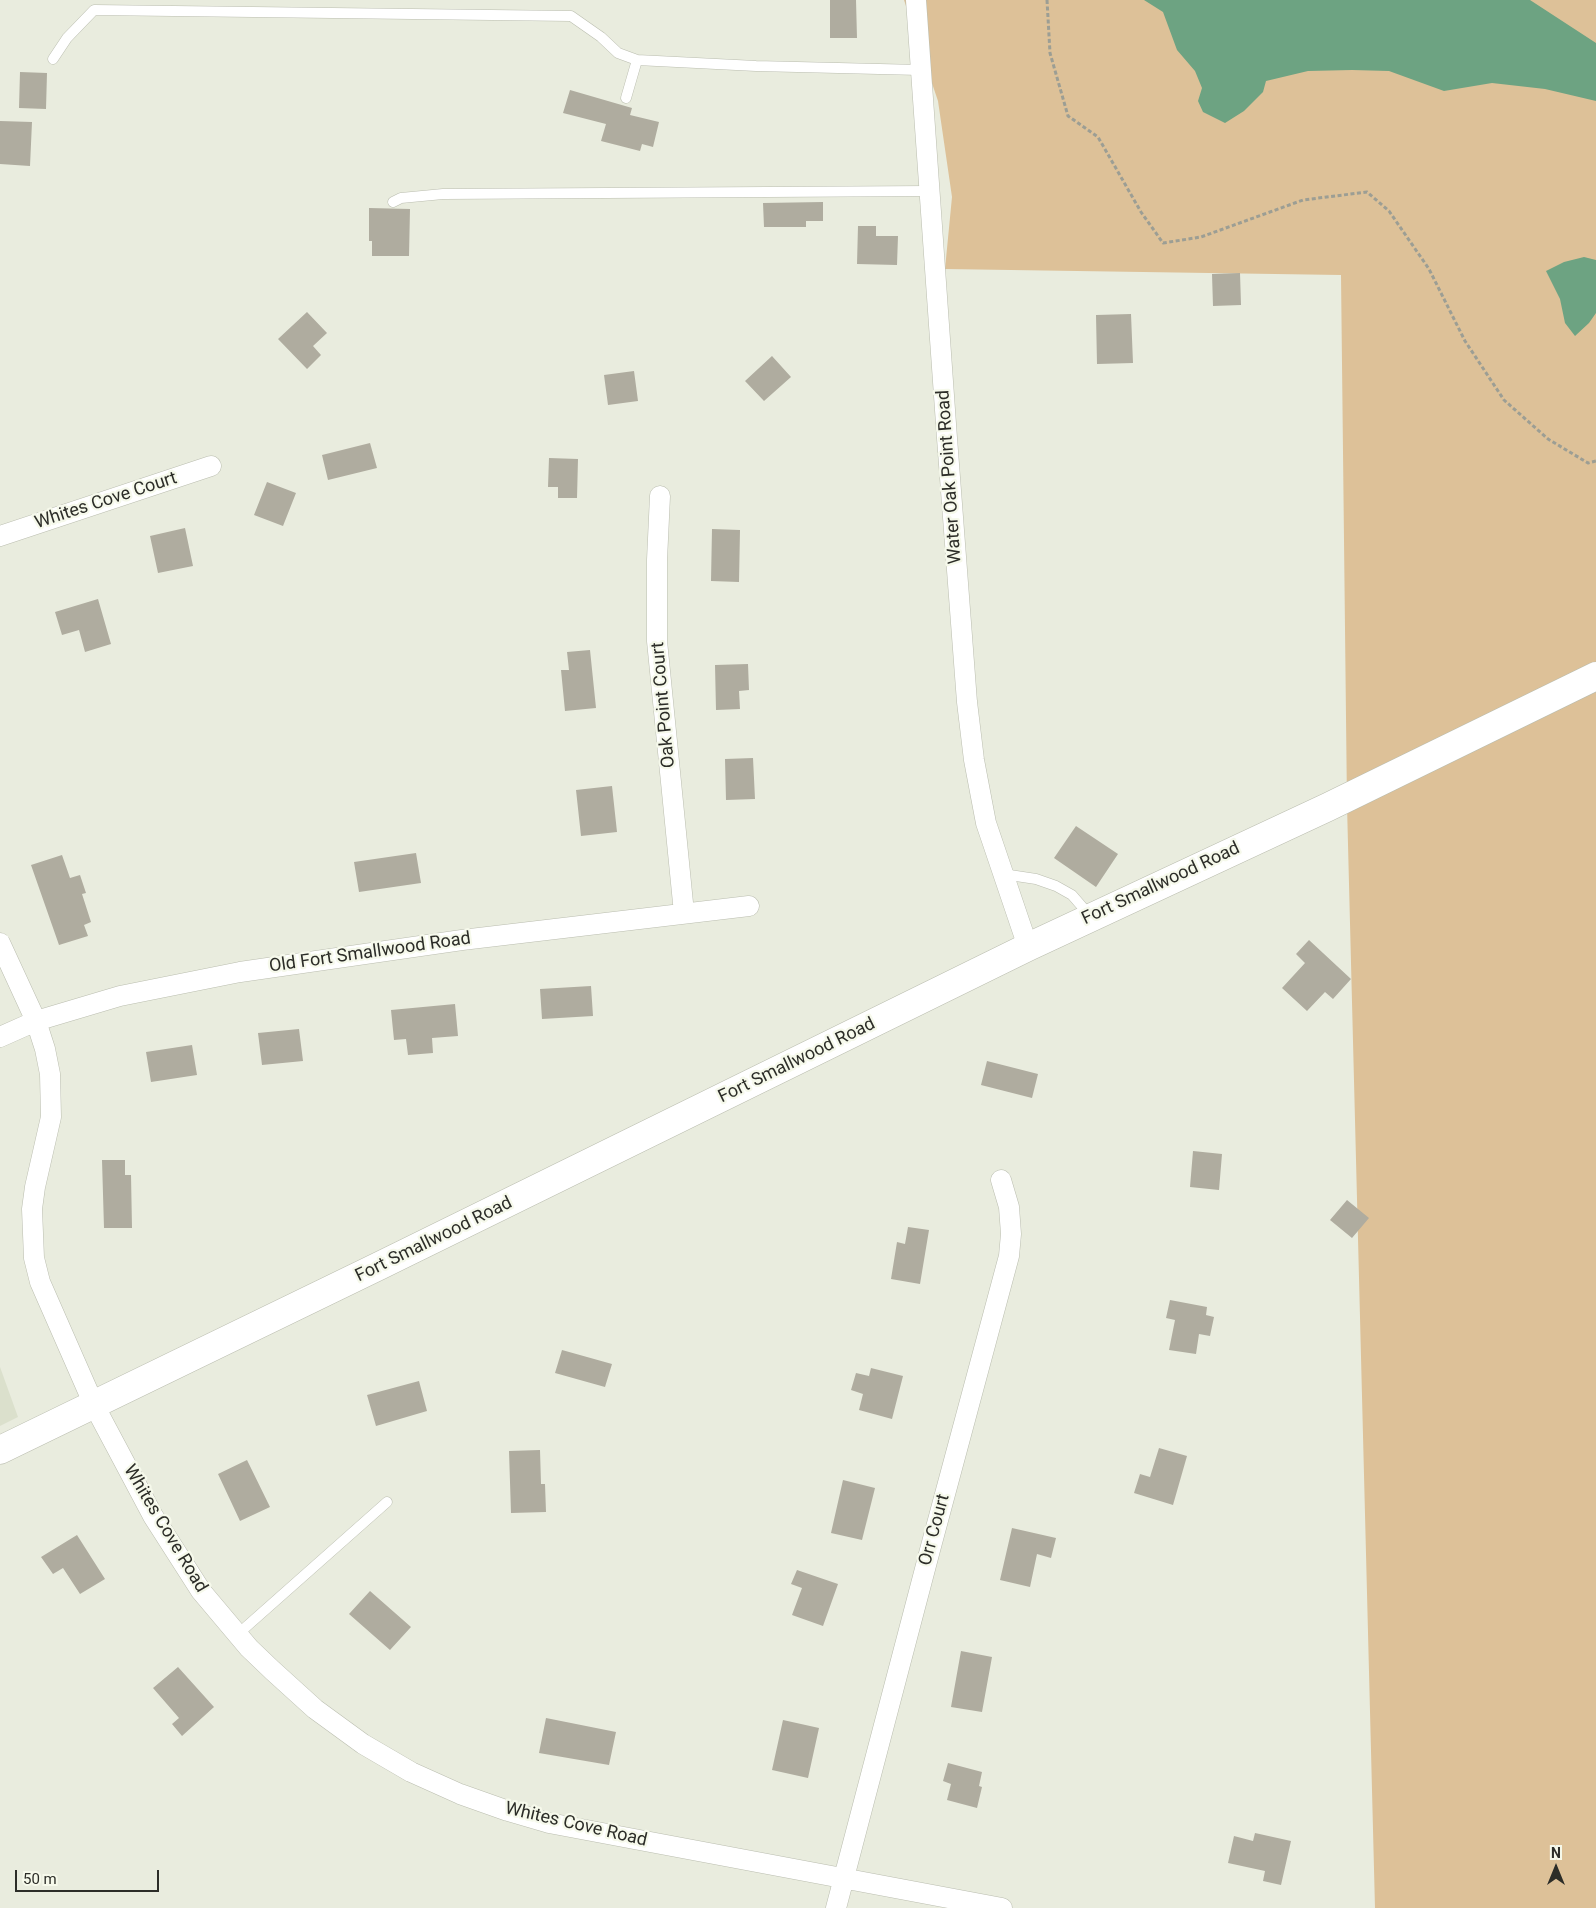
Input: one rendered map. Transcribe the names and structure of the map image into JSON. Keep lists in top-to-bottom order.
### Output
{
  "streets": {
    "main road": ["Fort Smallwood Road"],
    "street": [
      "Water Oak Point Road",
      "Whites Cove Court",
      "Oak Point Court",
      "Old Fort Smallwood Road",
      "Whites Cove Road",
      "Orr Court"
    ]
  },
  "crossings": [
    ["Water Oak Point Road", "Fort Smallwood Road"],
    ["Oak Point Court", "Old Fort Smallwood Road"],
    ["Fort Smallwood Road", "Whites Cove Road"],
    ["Old Fort Smallwood Road", "Whites Cove Road"],
    ["Whites Cove Road", "Orr Court"]
  ],
  "scale_bar": "50 m",
  "north": "top"
}
